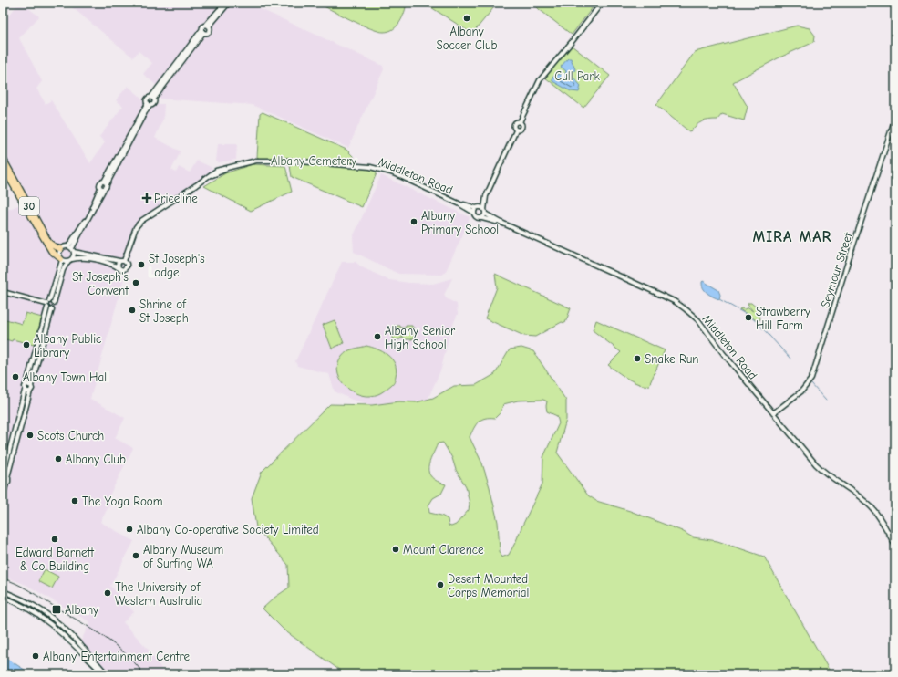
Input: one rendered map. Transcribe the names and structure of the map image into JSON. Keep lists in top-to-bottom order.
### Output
{
  "streets": {
    "highway": ["30"],
    "main road": ["Middleton Road", "Seymour Street"]
  },
  "crossings": [
    ["Middleton Road", "Seymour Street"]
  ],
  "districts": ["MIRA MAR"],
  "parks": ["Cull Park", "Albany Cemetery"],
  "places": {
    "other": [
      "Albany Soccer Club",
      "Albany Primary School",
      "St Joseph's Lodge",
      "St Joseph's Convent",
      "Shrine of St Joseph",
      "Strawberry Hill Farm",
      "Albany Senior High School",
      "Albany Public Library",
      "Snake Run",
      "Albany Town Hall",
      "Scots Church",
      "Albany Club",
      "The Yoga Room",
      "Albany Co-operative Society Limited",
      "Edward Barnett & Co Building",
      "Mount Clarence",
      "Albany Museum of Surfing WA",
      "Desert Mounted Corps Memorial",
      "The University of Western Australia",
      "Albany Entertainment Centre"
    ],
    "health": ["Priceline"],
    "transit": ["Albany"]
  }
}
